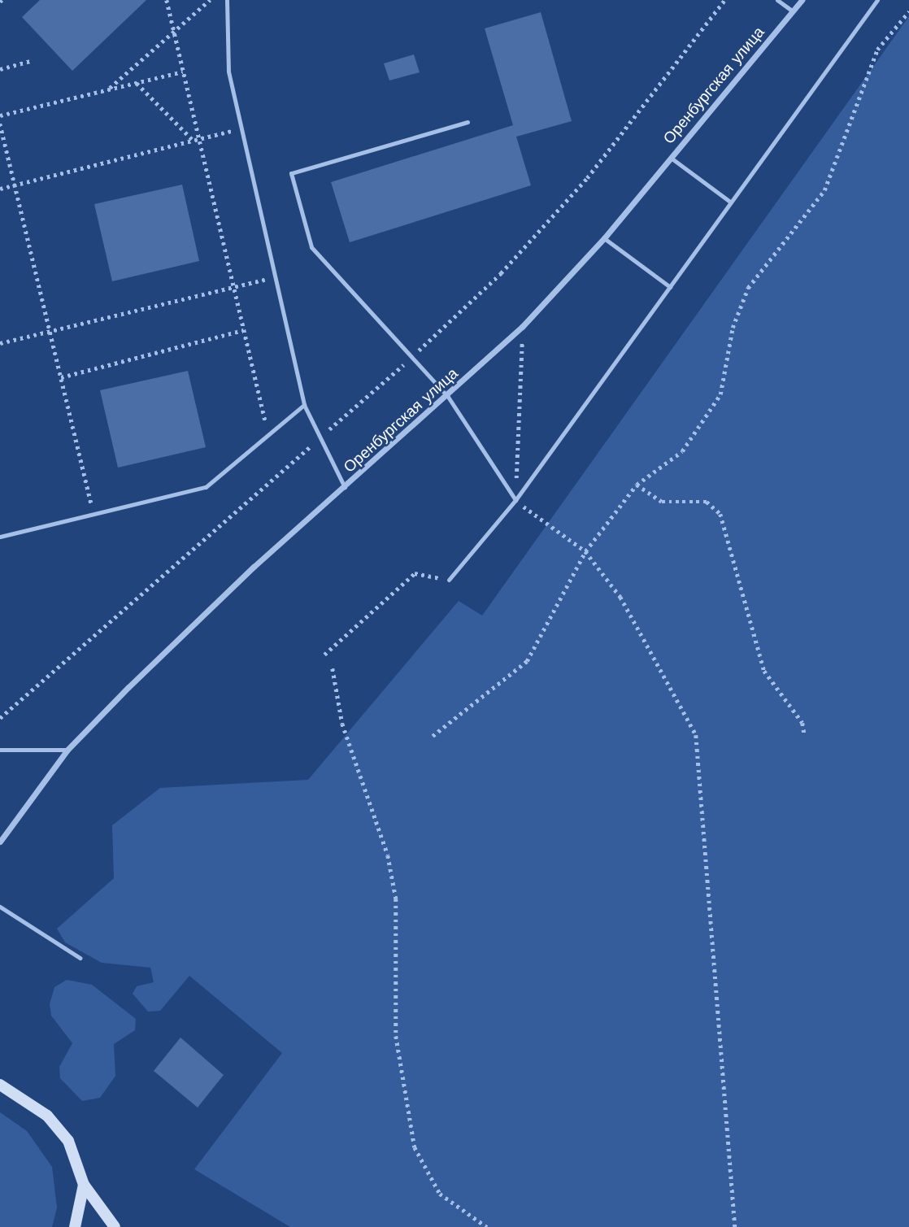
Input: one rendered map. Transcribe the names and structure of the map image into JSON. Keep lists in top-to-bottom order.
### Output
{
  "streets": {
    "street": ["Оренбургская улица"]
  }
}
